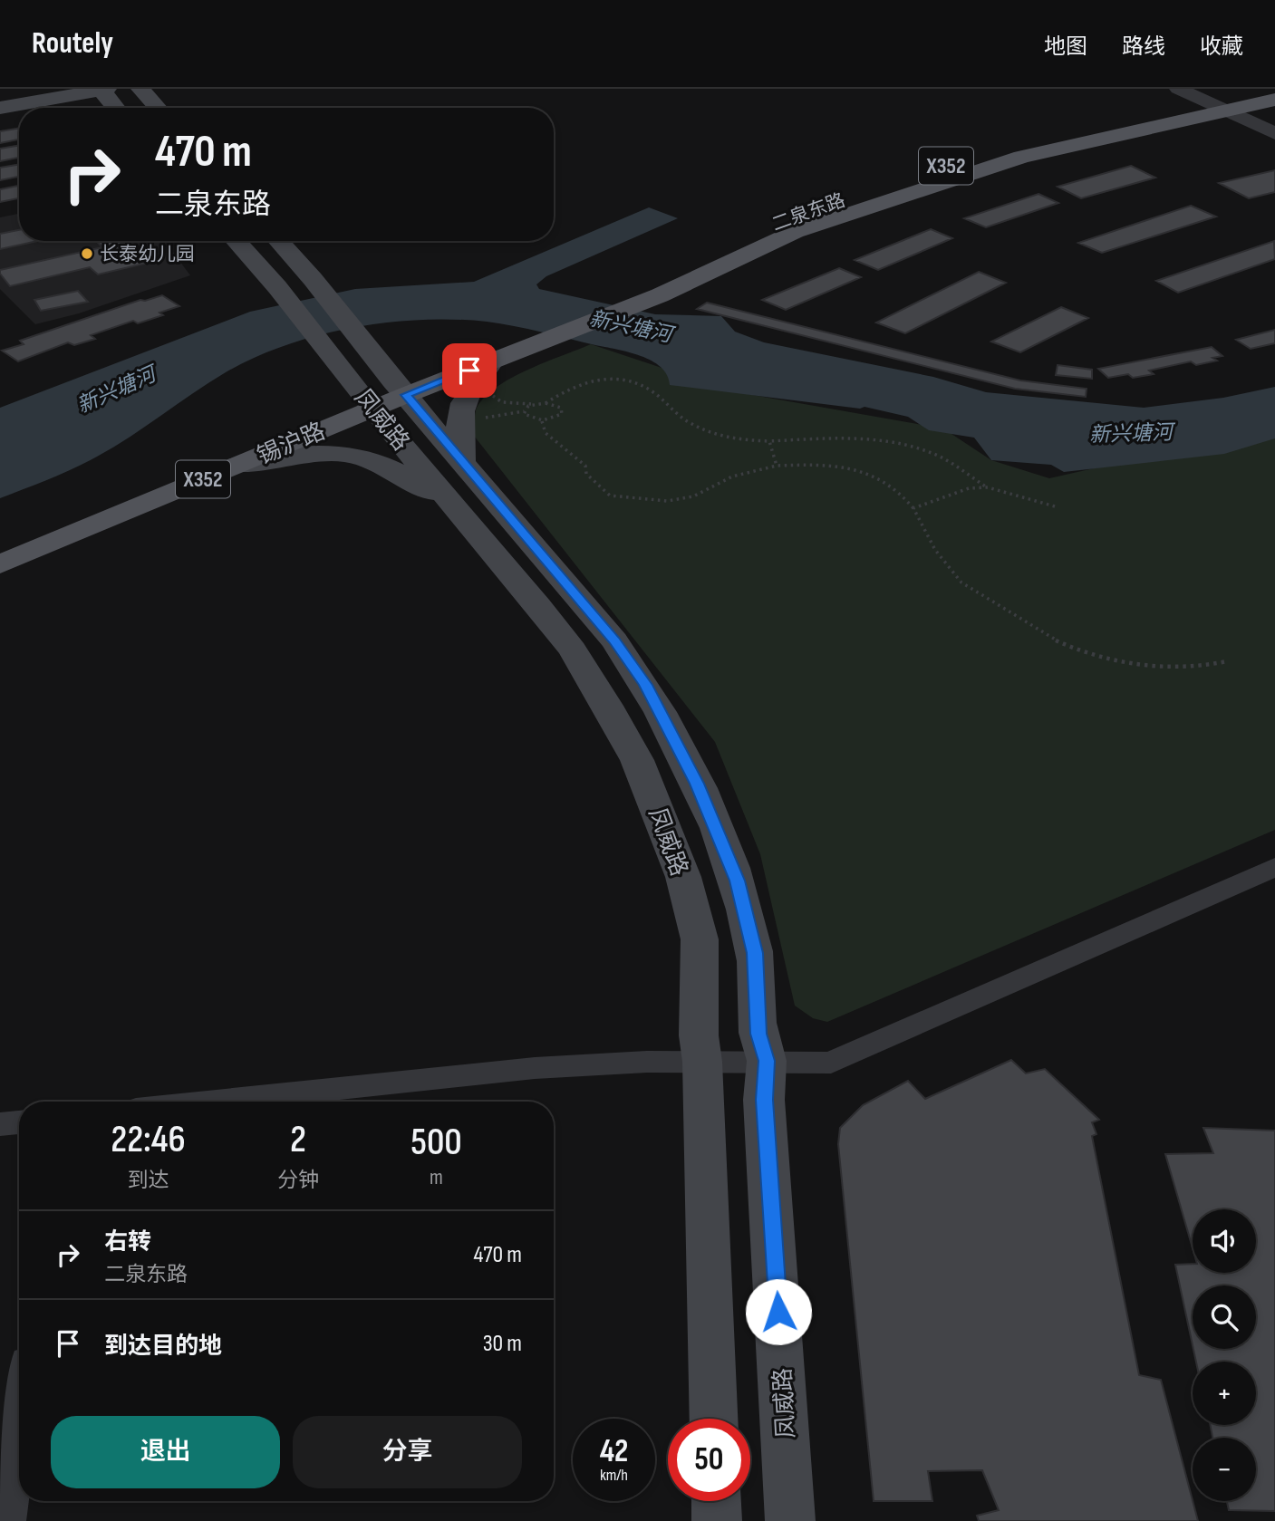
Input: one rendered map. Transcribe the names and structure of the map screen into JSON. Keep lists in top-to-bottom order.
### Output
{
  "streets": {
    "main road": [
      "X352",
      "二泉东路",
      "凤威路",
      "锡沪路"
    ]
  },
  "crossings": [
    ["二泉东路", "凤威路"],
    ["二泉东路", "锡沪路"],
    ["凤威路", "锡沪路"]
  ],
  "water": ["新兴塘河"],
  "places": ["长泰幼儿园"],
  "page": {
    "header": "Routely",
    "nav": ["地图", "路线", "收藏"],
    "turn": ["470 m", "二泉东路"],
    "eta": [
      "22:46",
      "到达",
      "2",
      "分钟",
      "500",
      "m"
    ],
    "map_buttons": ["+", "−"],
    "list": [
      {
        "name": "右转",
        "note": "二泉东路",
        "value": "470 m"
      },
      {
        "name": "到达目的地",
        "value": "30 m"
      }
    ],
    "buttons": ["退出", "分享"],
    "speed": "42 km/h",
    "limit": "50"
  }
}
